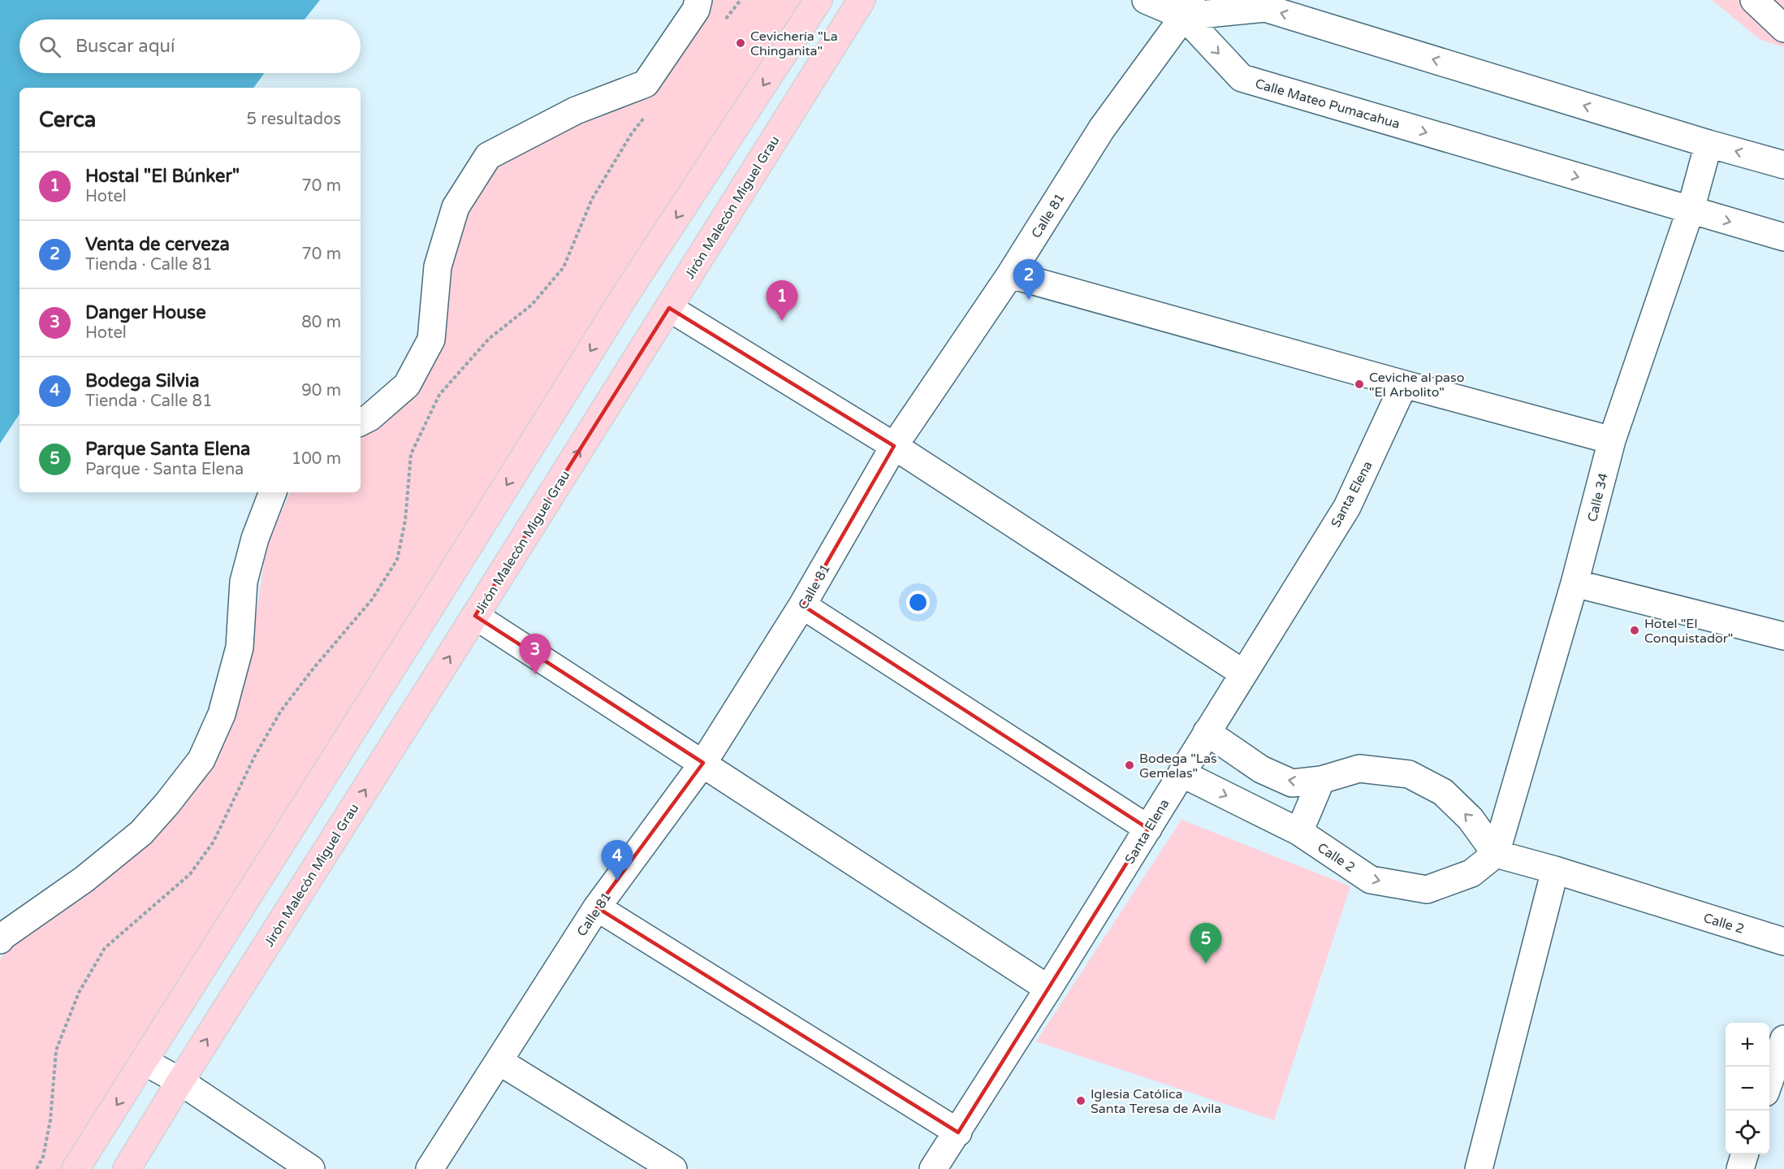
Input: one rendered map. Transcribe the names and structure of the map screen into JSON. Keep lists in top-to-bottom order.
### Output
{
  "streets": {
    "main road": ["Jirón Malecón Miguel Grau"],
    "street": [
      "Calle Mateo Pumacahua",
      "Calle 81",
      "Santa Elena",
      "Calle 34",
      "Calle 2"
    ]
  },
  "crossings": [
    ["Calle Mateo Pumacahua", "Calle 81"],
    ["Calle Mateo Pumacahua", "Calle 34"],
    ["Santa Elena", "Calle 2"],
    ["Calle 34", "Calle 2"]
  ],
  "places": [
    "Cevichería \"La Chinganita\"",
    "Ceviche al paso \"El Arbolito\"",
    "Hotel \"El Conquistador\"",
    "Bodega \"Las Gemelas\"",
    "Iglesia Católica Santa Teresa de Avila"
  ],
  "page": {
    "search": "Buscar aquí",
    "heading": ["Cerca", "5 resultados"],
    "list": [
      {
        "mark": "1",
        "name": "Hostal \"El Búnker\"",
        "note": "Hotel",
        "value": "70 m"
      },
      {
        "mark": "2",
        "name": "Venta de cerveza",
        "note": "Tienda · Calle 81",
        "value": "70 m"
      },
      {
        "mark": "3",
        "name": "Danger House",
        "note": "Hotel",
        "value": "80 m"
      },
      {
        "mark": "4",
        "name": "Bodega Silvia",
        "note": "Tienda · Calle 81",
        "value": "90 m"
      },
      {
        "mark": "5",
        "name": "Parque Santa Elena",
        "note": "Parque · Santa Elena",
        "value": "100 m"
      }
    ],
    "pins": [
      "2",
      "1",
      "3",
      "4",
      "5"
    ],
    "map_buttons": ["+", "−"]
  }
}
